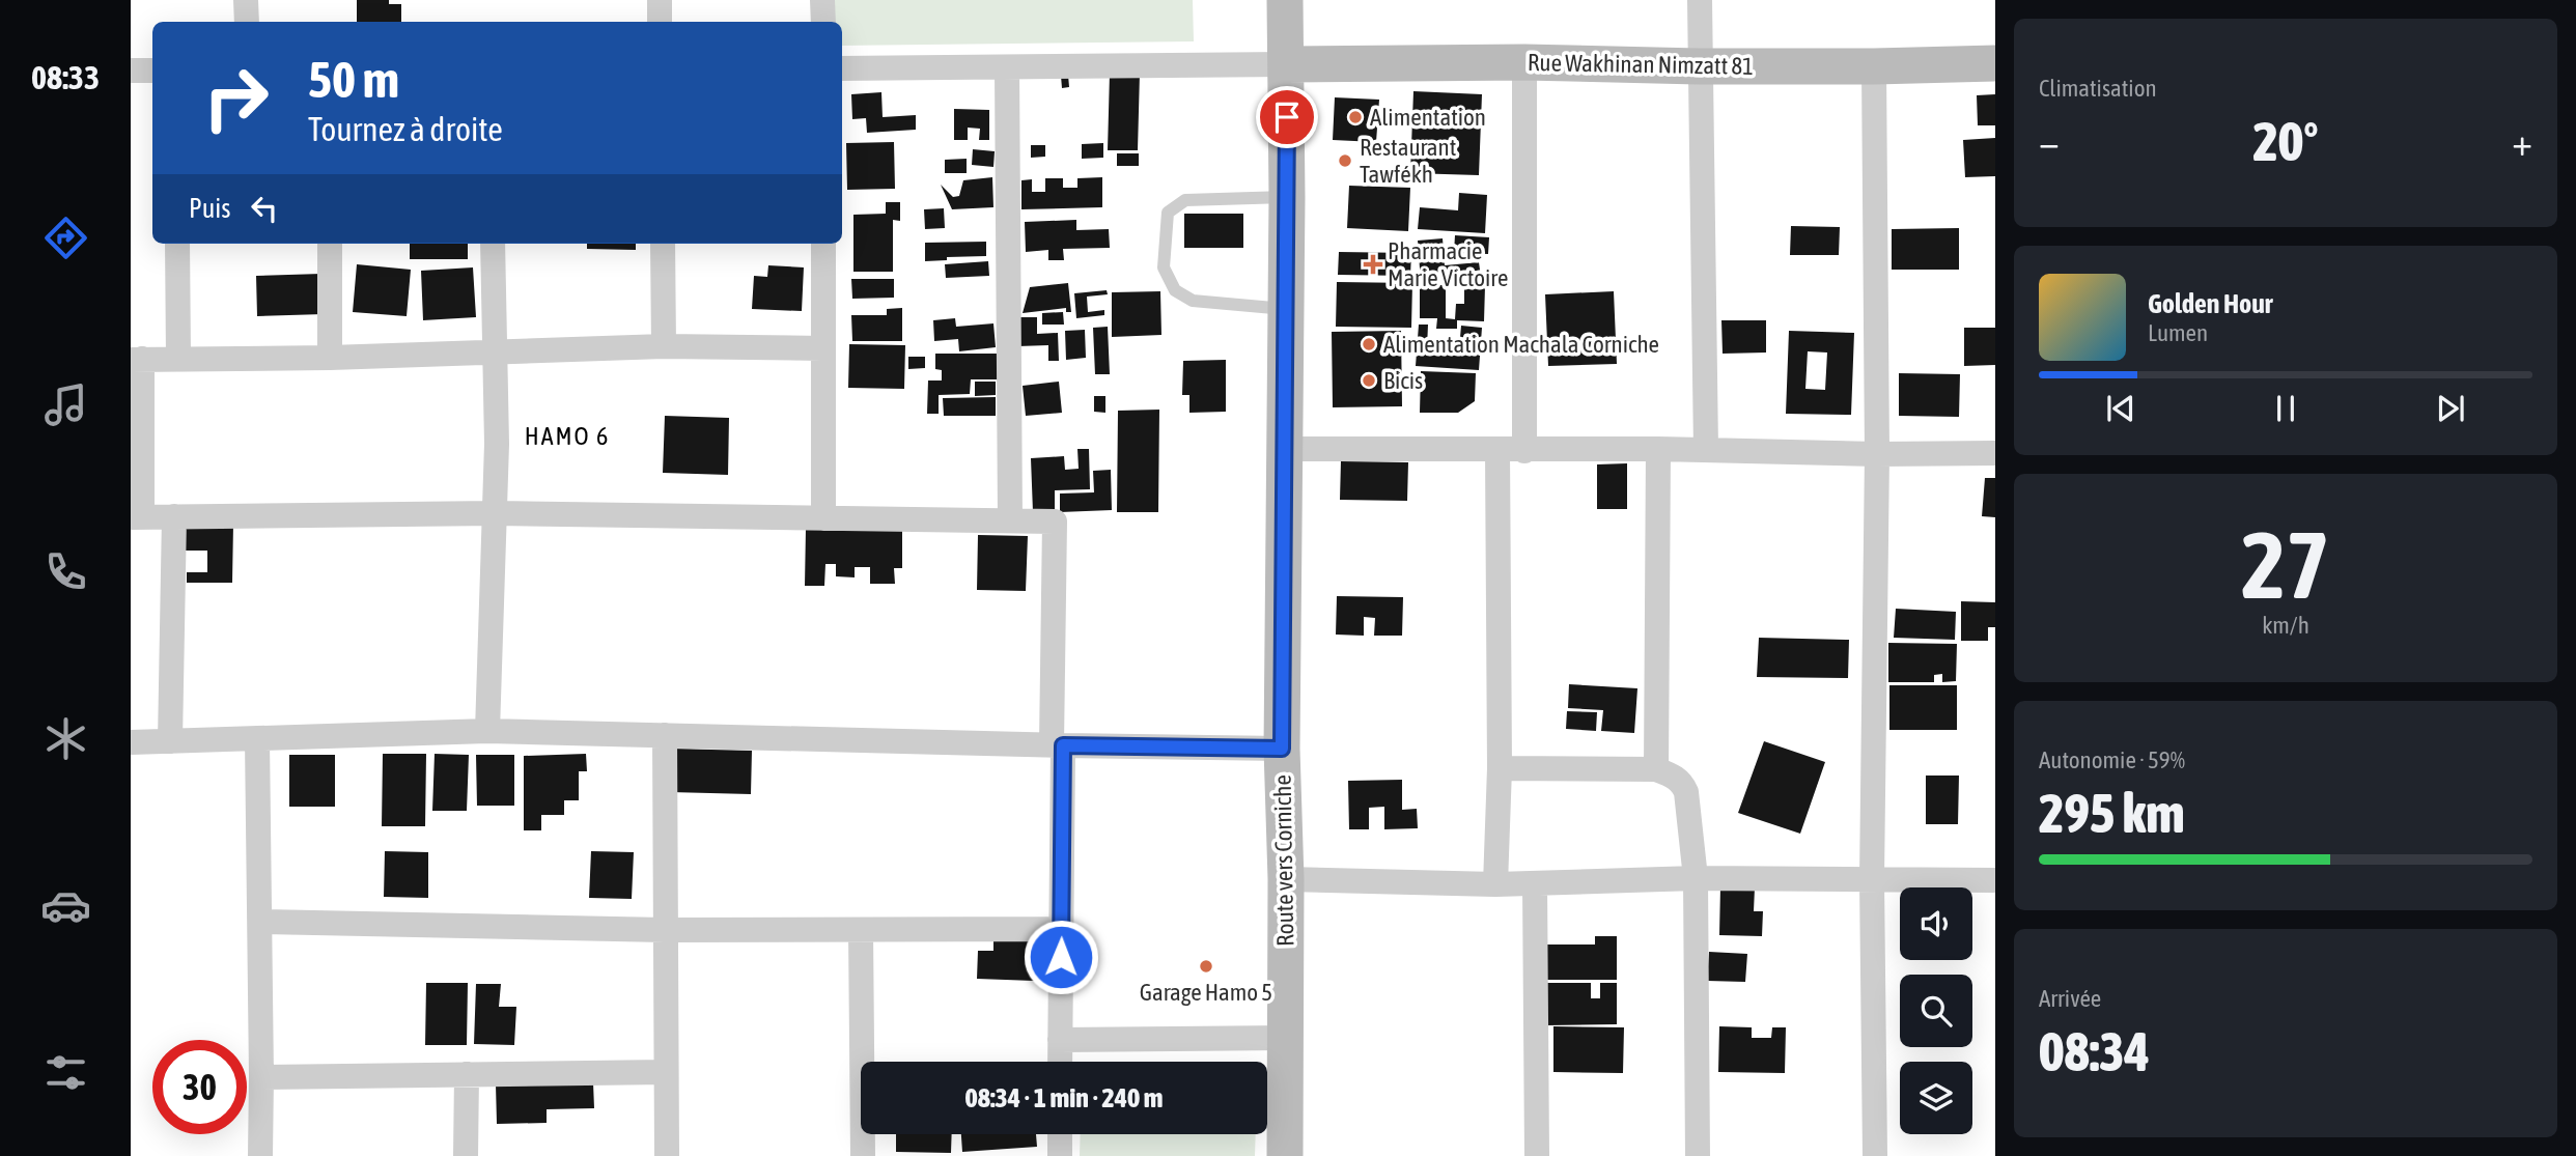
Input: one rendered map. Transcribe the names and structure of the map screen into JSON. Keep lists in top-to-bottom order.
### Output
{
  "streets": {
    "main road": ["Rue Wakhinan Nimzatt 81", "Route vers Corniche"]
  },
  "crossings": [
    ["Rue Wakhinan Nimzatt 81", "Route vers Corniche"]
  ],
  "districts": ["HAMO 6"],
  "places": {
    "other": [
      "Alimentation",
      "Restaurant Tawfékh",
      "Alimentation Machala Corniche",
      "Bicis",
      "Garage Hamo 5"
    ],
    "health": ["Pharmacie Marie Victoire"]
  },
  "page": {
    "tabs": "08:33",
    "tile": [
      "Climatisation",
      ["27", "km/h"],
      ["Autonomie · 59%", "295 km"],
      ["Arrivée", "08:34"]
    ],
    "turn": ["50 m", "Tournez à droite"],
    "heat": ["−", "20°", "+"],
    "then": "Puis",
    "song": ["Golden Hour", "Lumen"],
    "limit": "30",
    "trip": "08:34 · 1 min · 240 m"
  }
}
